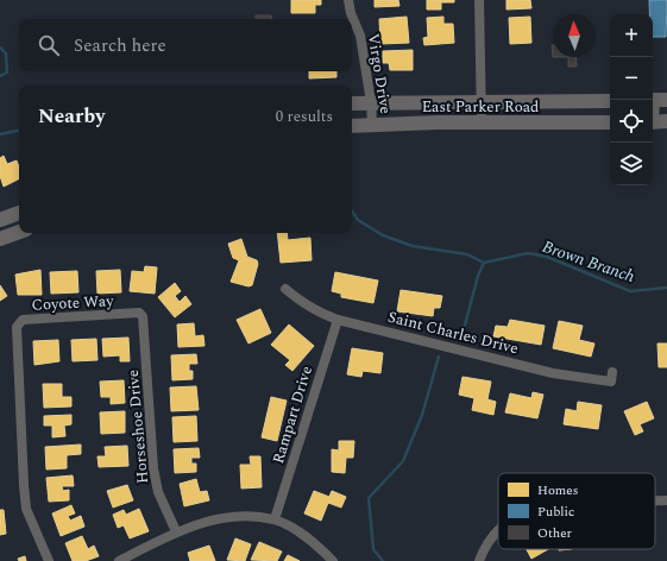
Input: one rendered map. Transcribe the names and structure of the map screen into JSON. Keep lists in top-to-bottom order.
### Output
{
  "streets": {
    "main road": ["East Parker Road"],
    "street": [
      "Virgo Drive",
      "Coyote Way",
      "Saint Charles Drive",
      "Rampart Drive",
      "Horseshoe Drive"
    ]
  },
  "crossings": [
    ["Virgo Drive", "East Parker Road"],
    ["Coyote Way", "Horseshoe Drive"],
    ["Saint Charles Drive", "Rampart Drive"]
  ],
  "water": ["Brown Branch"],
  "legend": ["Homes", "Public", "Other"],
  "north": "top",
  "page": {
    "map_buttons": ["+", "−"],
    "search": "Search here",
    "heading": ["Nearby", "0 results"]
  }
}
